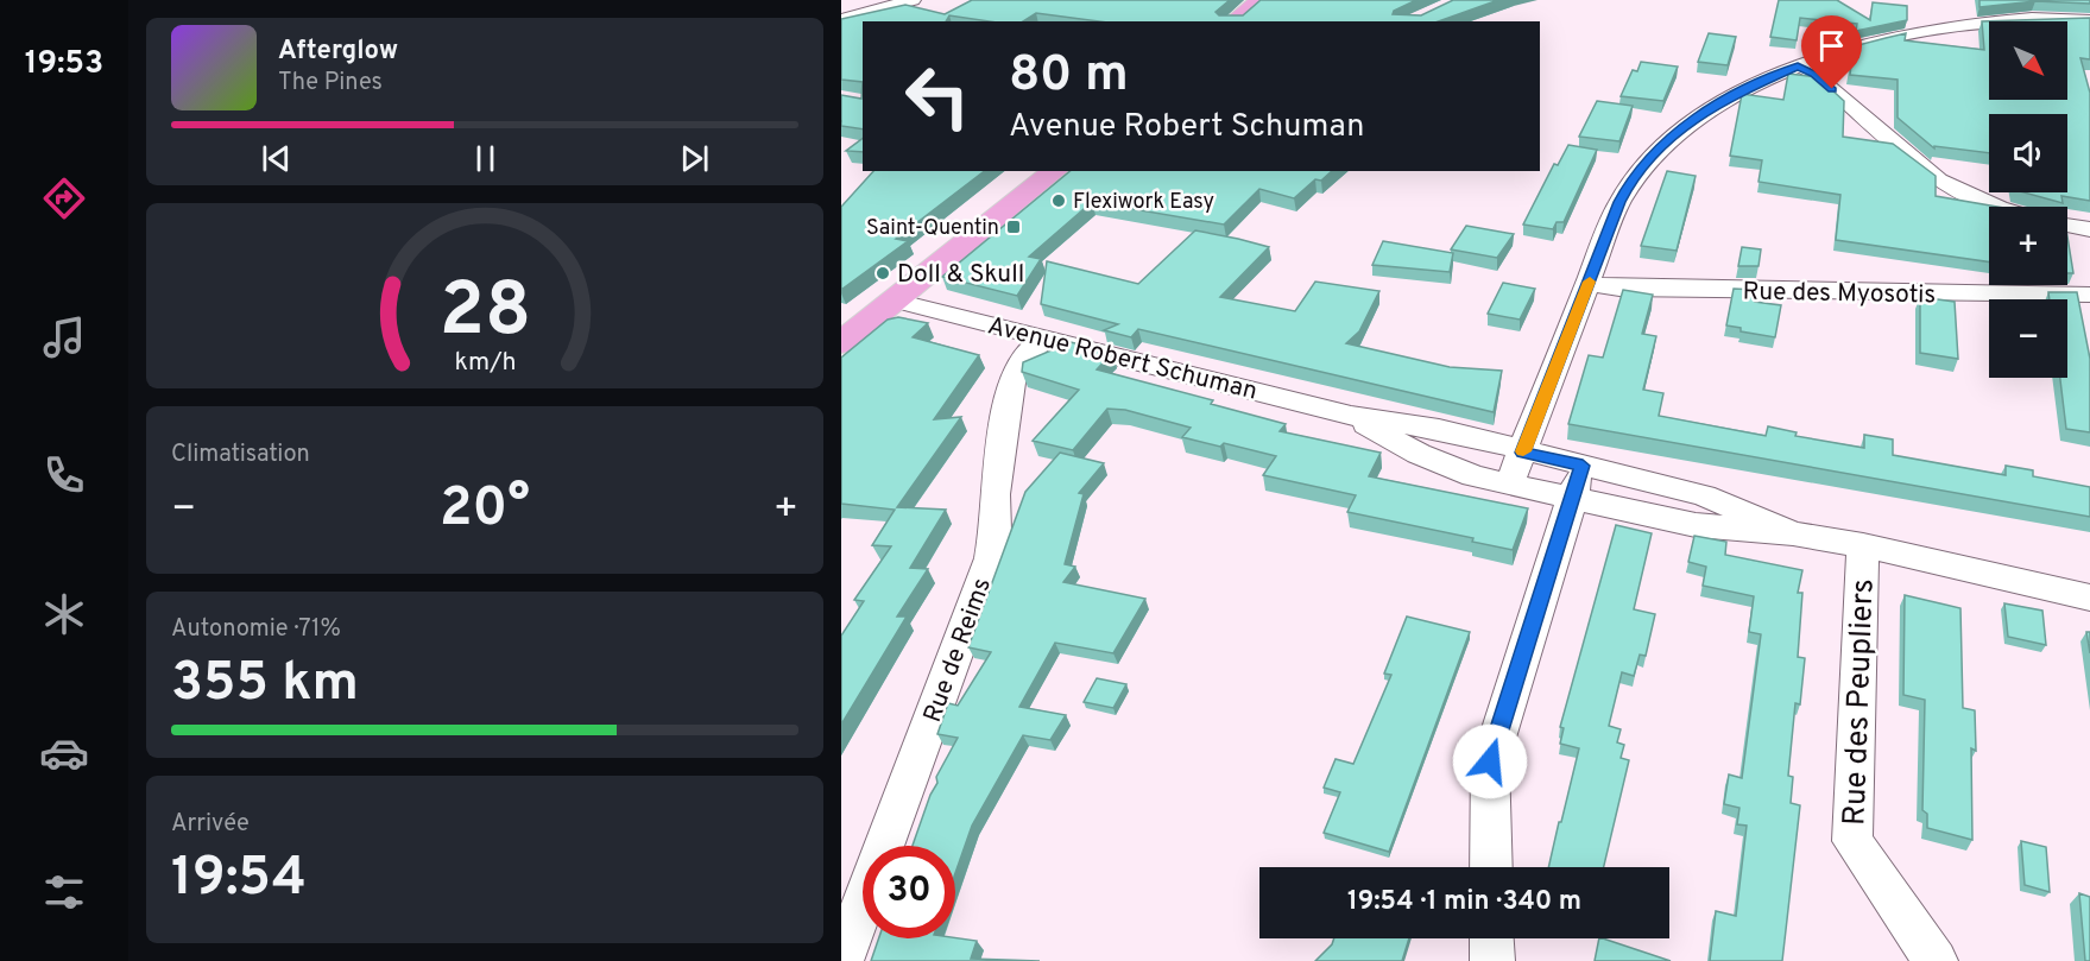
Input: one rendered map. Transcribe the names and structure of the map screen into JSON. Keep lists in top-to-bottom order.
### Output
{
  "streets": {
    "street": [
      "Rue des Myosotis",
      "Avenue Robert Schuman",
      "Rue de Reims",
      "Rue des Peupliers"
    ]
  },
  "crossings": [
    ["Avenue Robert Schuman", "Rue de Reims"],
    ["Avenue Robert Schuman", "Rue des Peupliers"]
  ],
  "places": {
    "other": ["Flexiwork Easy", "Doll & Skull"],
    "transit": ["Saint-Quentin"]
  },
  "north": "bottom right",
  "page": {
    "tabs": "19:53",
    "map_buttons": ["+", "−"],
    "turn": ["80 m", "Avenue Robert Schuman"],
    "song": ["Afterglow", "The Pines"],
    "tile": [
      "Climatisation",
      ["Autonomie · 71%", "355 km"],
      ["Arrivée", "19:54"]
    ],
    "heat": ["−", "20°", "+"],
    "limit": "30",
    "trip": "19:54 · 1 min · 340 m",
    "gauge": ["28", "km/h"]
  }
}
